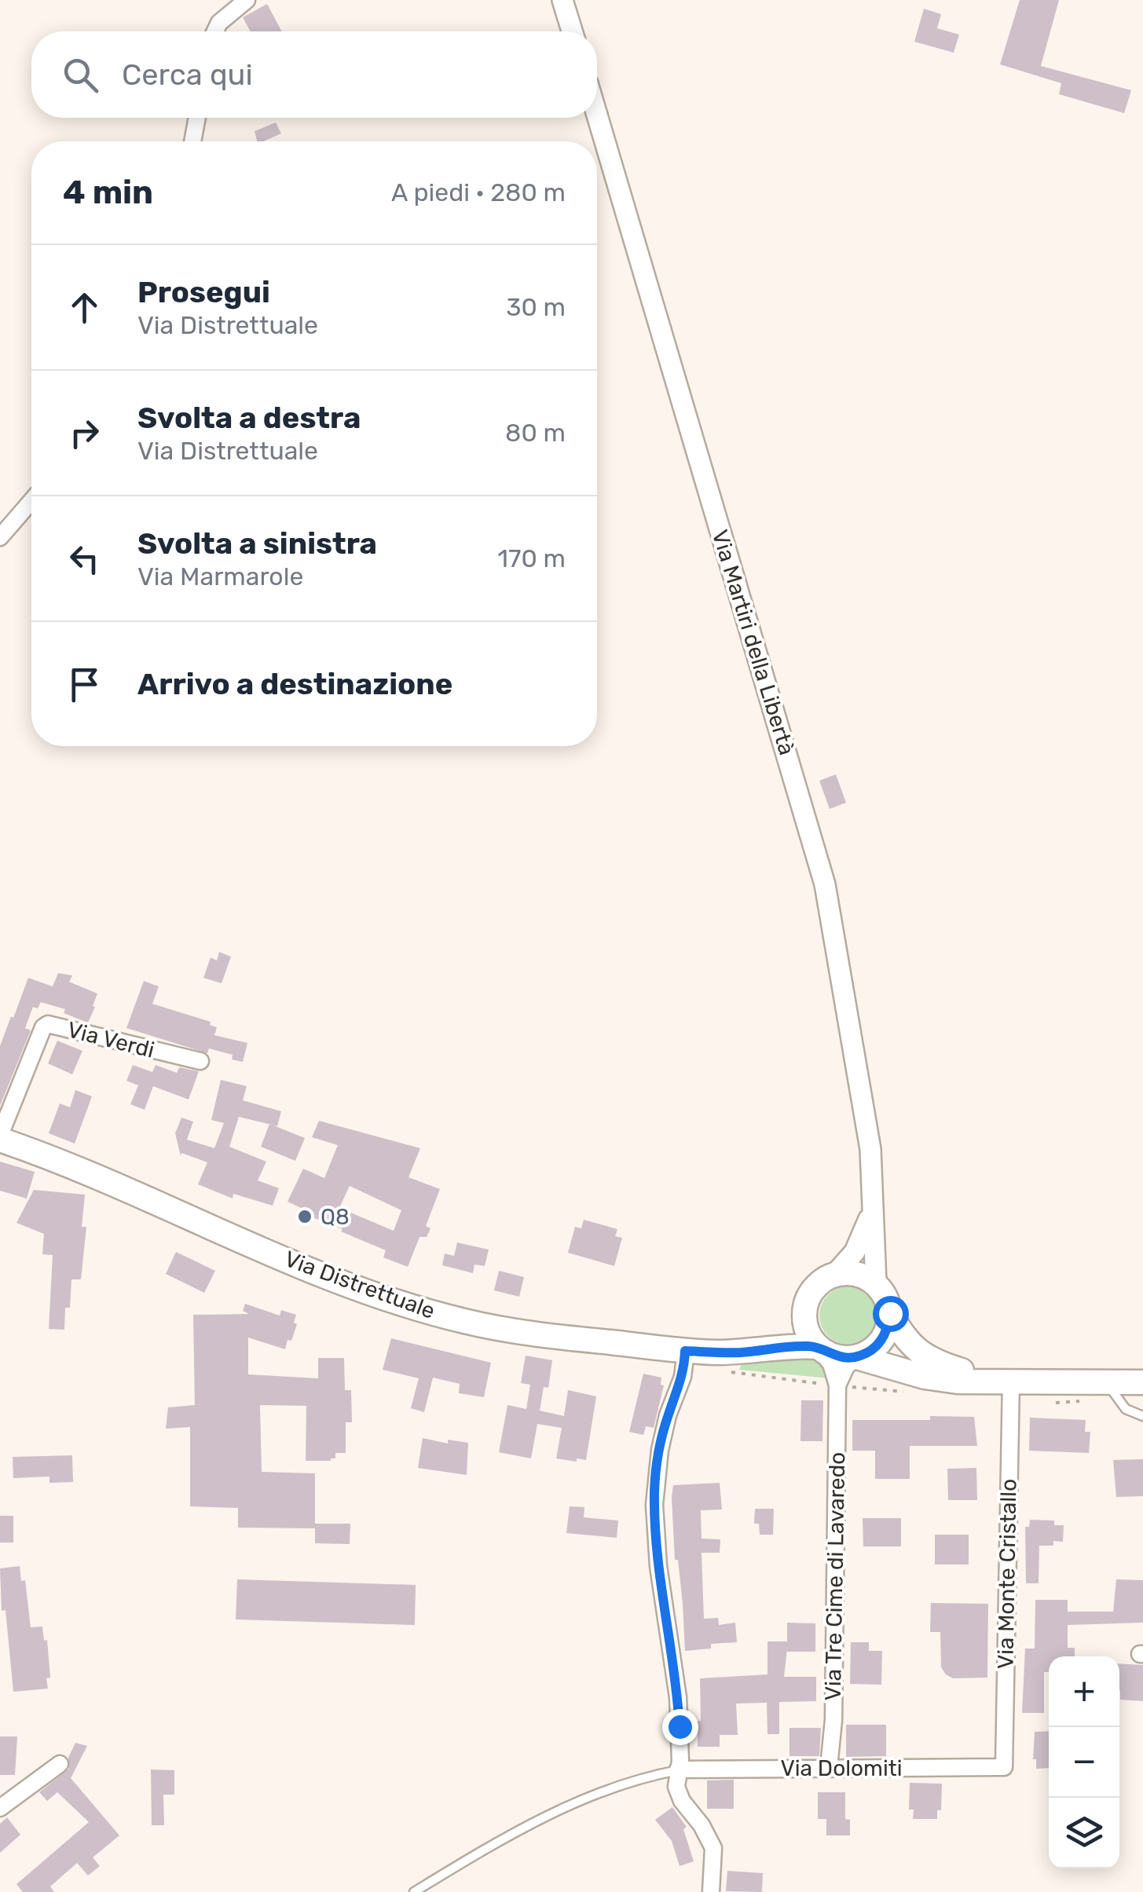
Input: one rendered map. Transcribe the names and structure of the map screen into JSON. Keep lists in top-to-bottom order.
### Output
{
  "streets": {
    "main road": ["Via Distrettuale"],
    "street": [
      "Via Martiri della Libertà",
      "Via Verdi",
      "Via Monte Cristallo",
      "Via Tre Cime di Lavaredo",
      "Via Dolomiti"
    ]
  },
  "crossings": [
    ["Via Verdi", "Via Distrettuale"],
    ["Via Distrettuale", "Via Monte Cristallo"],
    ["Via Distrettuale", "Via Tre Cime di Lavaredo"],
    ["Via Monte Cristallo", "Via Dolomiti"],
    ["Via Tre Cime di Lavaredo", "Via Dolomiti"]
  ],
  "places": ["Q8"],
  "page": {
    "search": "Cerca qui",
    "heading": ["4 min", "A piedi · 280 m"],
    "list": [
      ["Prosegui", "Via Distrettuale", "30 m"],
      ["Svolta a destra", "Via Distrettuale", "80 m"],
      ["Svolta a sinistra", "Via Marmarole", "170 m"],
      "Arrivo a destinazione"
    ],
    "map_buttons": ["+", "−"]
  }
}
